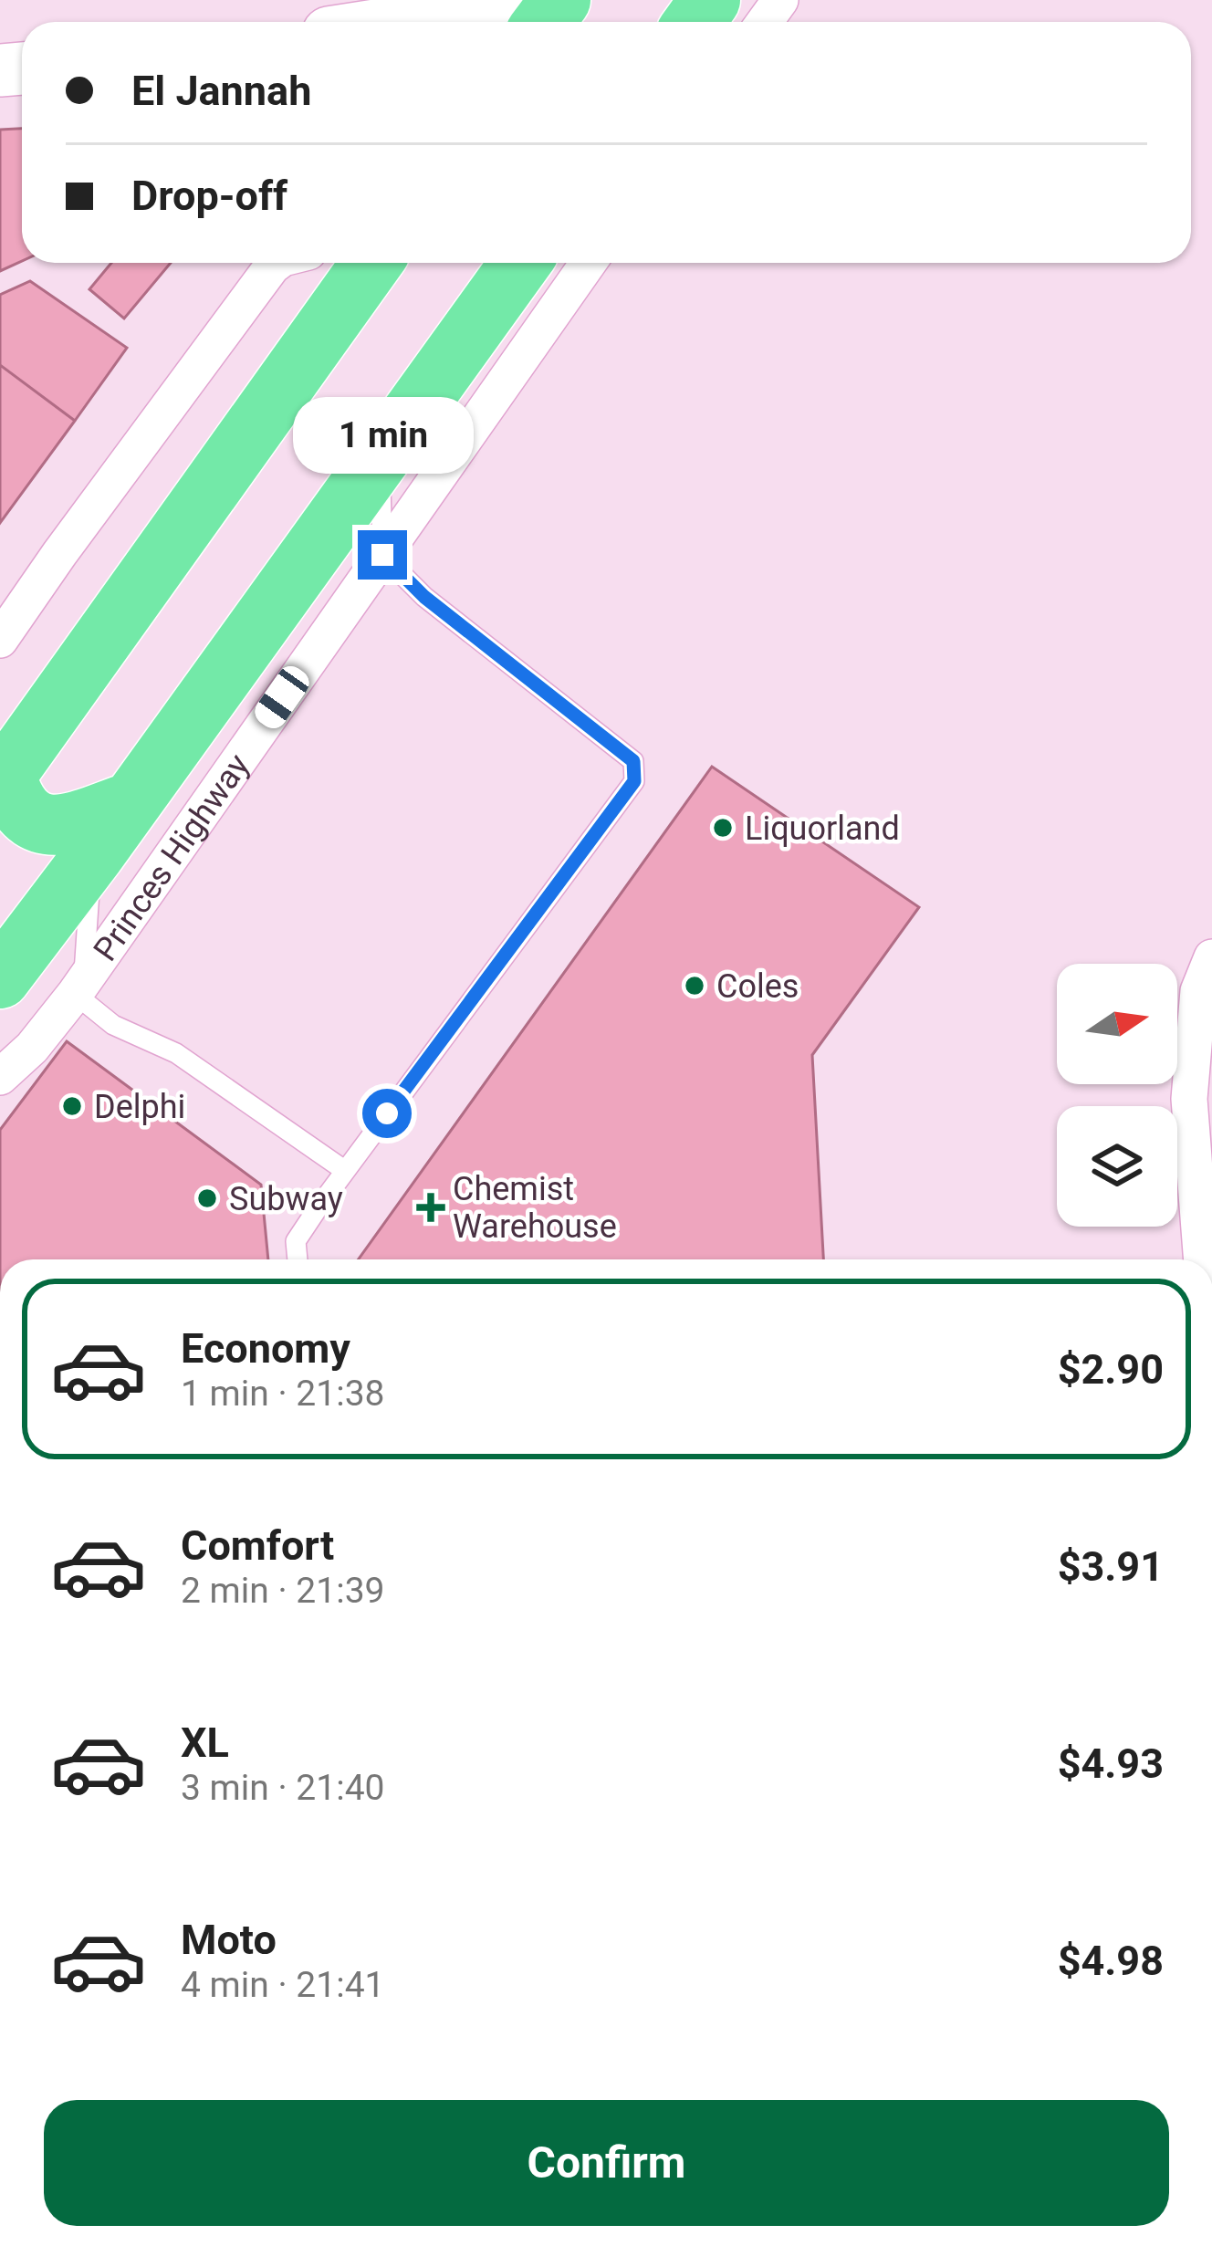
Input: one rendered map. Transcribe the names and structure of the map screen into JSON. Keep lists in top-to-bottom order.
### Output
{
  "streets": {
    "highway": ["Princes Highway"]
  },
  "places": {
    "other": [
      "Liquorland",
      "Coles",
      "Delphi",
      "Subway"
    ],
    "health": ["Chemist Warehouse"]
  },
  "north": "right",
  "page": {
    "banner": ["El Jannah", "Drop-off"],
    "bubble": "1 min",
    "list": [
      {
        "name": "Economy",
        "note": "1 min · 21:38",
        "value": "$2.90"
      },
      {
        "name": "Comfort",
        "note": "2 min · 21:39",
        "value": "$3.91"
      },
      {
        "name": "XL",
        "note": "3 min · 21:40",
        "value": "$4.93"
      },
      {
        "name": "Moto",
        "note": "4 min · 21:41",
        "value": "$4.98"
      }
    ],
    "buttons": "Confirm"
  }
}
